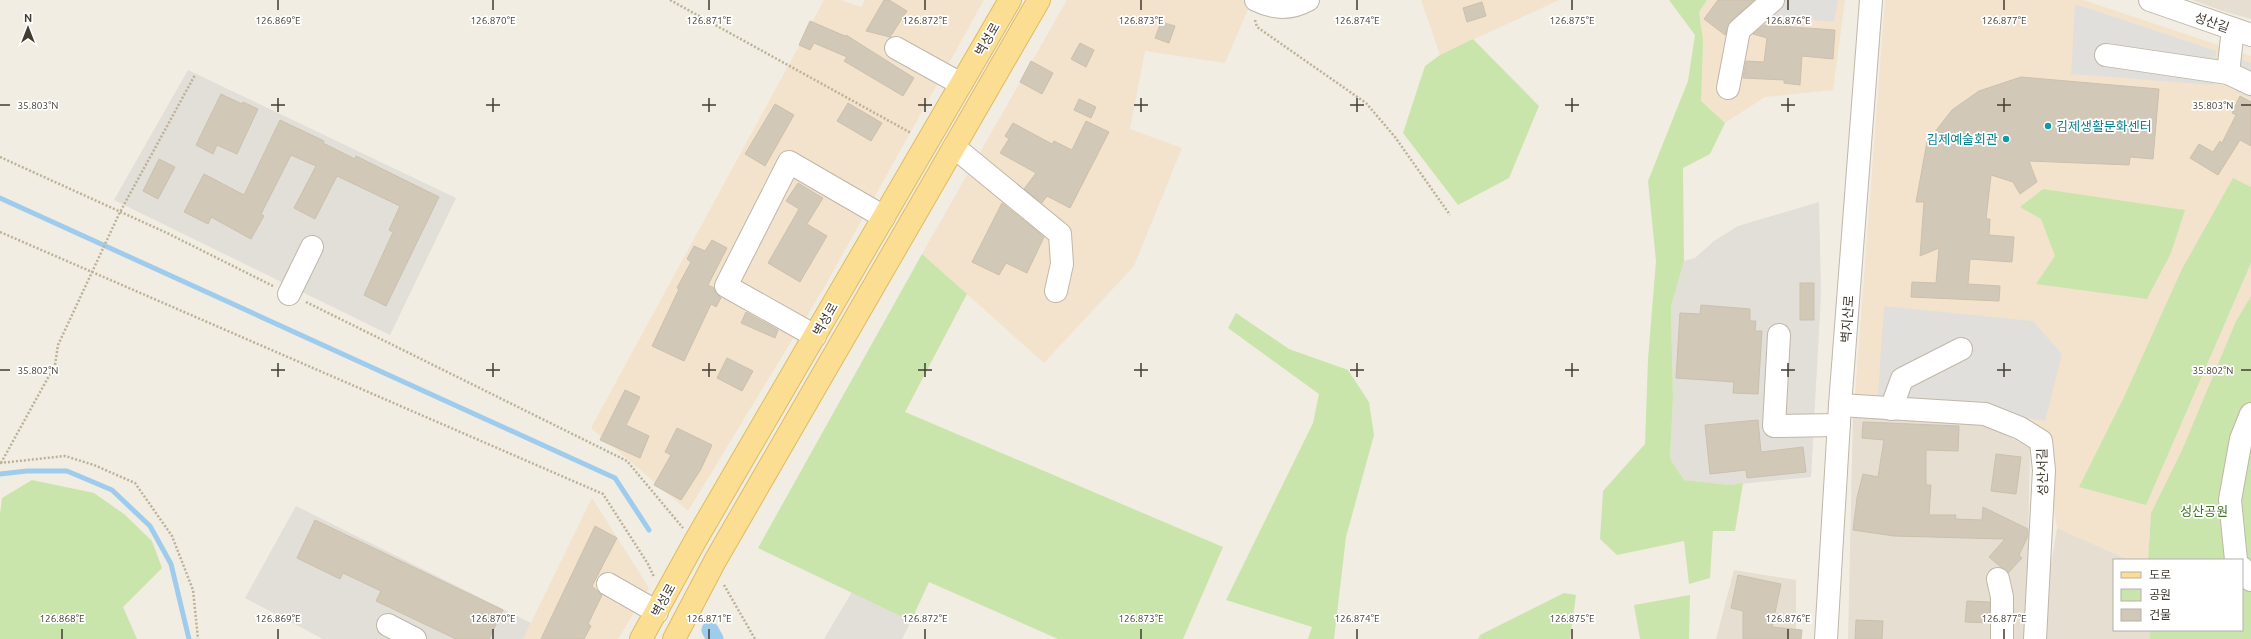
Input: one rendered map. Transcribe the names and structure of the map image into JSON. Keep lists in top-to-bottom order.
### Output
{
  "streets": {
    "main road": ["벽성로"],
    "street": ["성산길", "벽지산로", "성산서길"]
  },
  "crossings": [
    ["벽지산로", "성산서길"]
  ],
  "parks": ["성산공원"],
  "places": ["김제생활문화센터", "김제예술회관"],
  "legend": ["도로", "공원", "건물"],
  "north": "top",
  "coordinates": [
    "126.869°E",
    "126.870°E",
    "126.871°E",
    "126.872°E",
    "126.873°E",
    "126.874°E",
    "126.875°E",
    "126.876°E",
    "126.877°E",
    "35.803°N",
    "35.802°N",
    "126.868°E"
  ]
}
